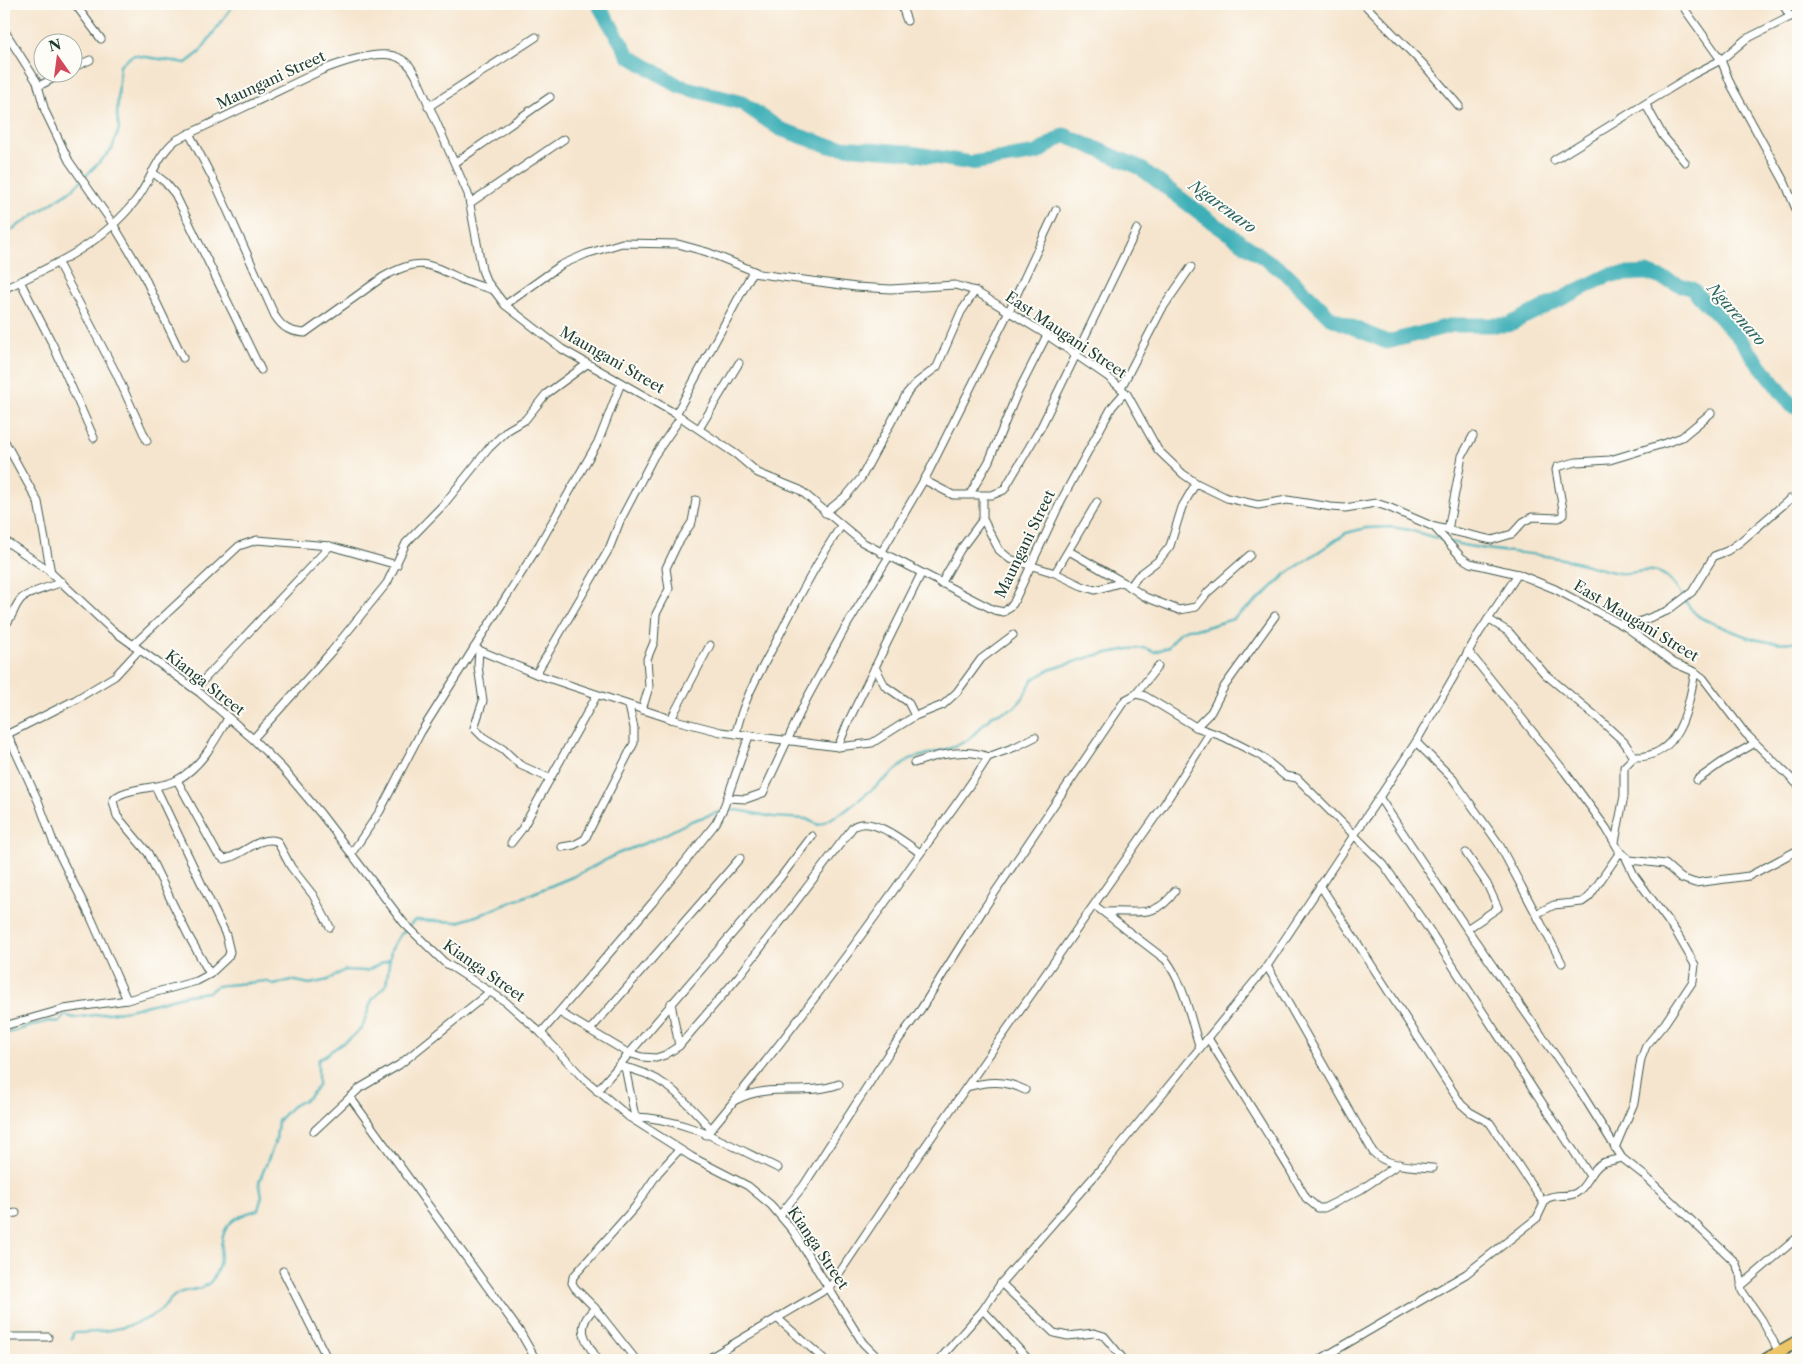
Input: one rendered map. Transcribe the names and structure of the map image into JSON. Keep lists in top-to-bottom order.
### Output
{
  "streets": {
    "street": ["Maungani Street", "East Maugani Street", "Kianga Street"]
  },
  "crossings": [
    ["Maungani Street", "East Maugani Street"]
  ],
  "water": ["Ngarenaro"],
  "north": "top"
}
